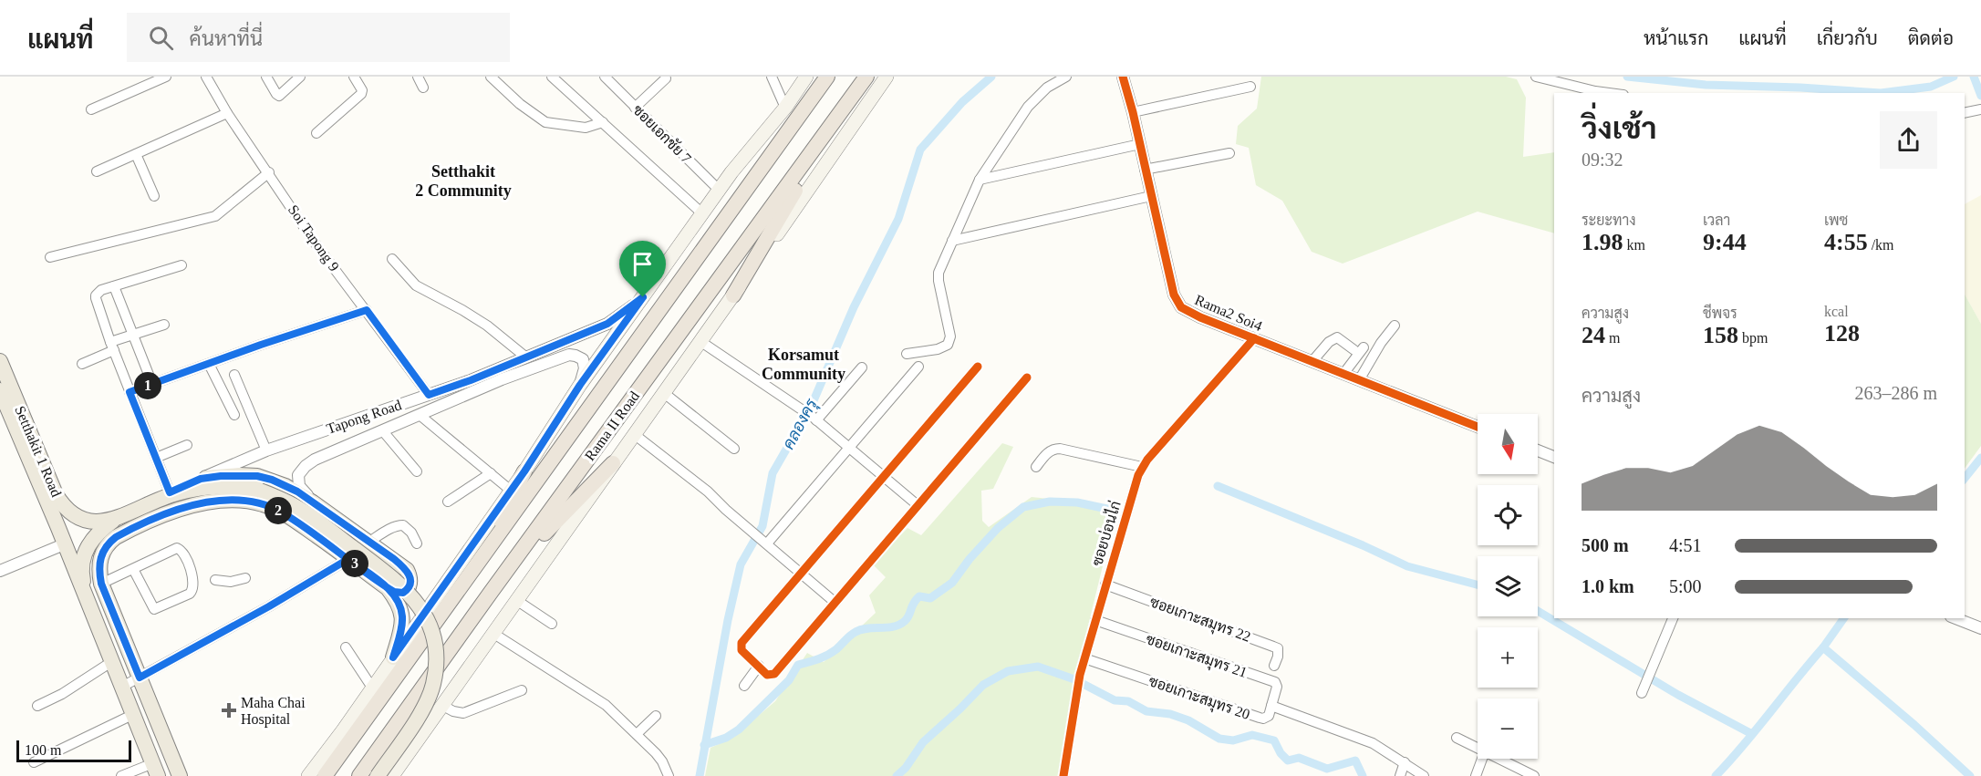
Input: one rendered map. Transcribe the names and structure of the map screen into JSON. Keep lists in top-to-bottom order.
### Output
{
  "streets": {
    "highway": ["Rama II Road"],
    "main road": ["Tapong Road", "Setthakit 1 Road"],
    "street": [
      "ซอยเอกชัย 7",
      "Soi Tapong 9",
      "Rama2 Soi4",
      "ซอยบ่อนไก่",
      "ซอยเกาะสมุทร 22",
      "ซอยเกาะสมุทร 21",
      "ซอยเกาะสมุทร 20"
    ]
  },
  "crossings": [
    ["Soi Tapong 9", "Tapong Road"],
    ["Rama2 Soi4", "ซอยบ่อนไก่"],
    ["Tapong Road", "Setthakit 1 Road"],
    ["ซอยบ่อนไก่", "ซอยเกาะสมุทร 22"],
    ["ซอยบ่อนไก่", "ซอยเกาะสมุทร 21"],
    ["ซอยบ่อนไก่", "ซอยเกาะสมุทร 20"],
    ["ซอยเกาะสมุทร 21", "ซอยเกาะสมุทร 20"]
  ],
  "districts": ["Setthakit 2 Community", "Korsamut Community"],
  "water": ["คลองครุ"],
  "places": {
    "health": ["Maha Chai Hospital"]
  },
  "scale_bar": "100 m",
  "north": "bottom",
  "page": {
    "header": "แผนที่",
    "search": "ค้นหาที่นี่",
    "nav": [
      "หน้าแรก",
      "แผนที่",
      "เกี่ยวกับ",
      "ติดต่อ"
    ],
    "heading": ["วิ่งเช้า", "09:32"],
    "stats": [
      ["ระยะทาง", "1.98 km"],
      ["เวลา", "9:44"],
      ["เพซ", "4:55 /km"],
      ["ความสูง", "24 m"],
      ["ชีพจร", "158 bpm"],
      ["kcal", "128"]
    ],
    "pins": ["1", "2", "3"],
    "chart": ["ความสูง", "263–286 m"],
    "map_buttons": ["+", "−"],
    "list": [
      {
        "name": "500 m",
        "note": "4:51"
      },
      {
        "name": "1.0 km",
        "note": "5:00"
      }
    ],
    "scale": "100 m"
  }
}
